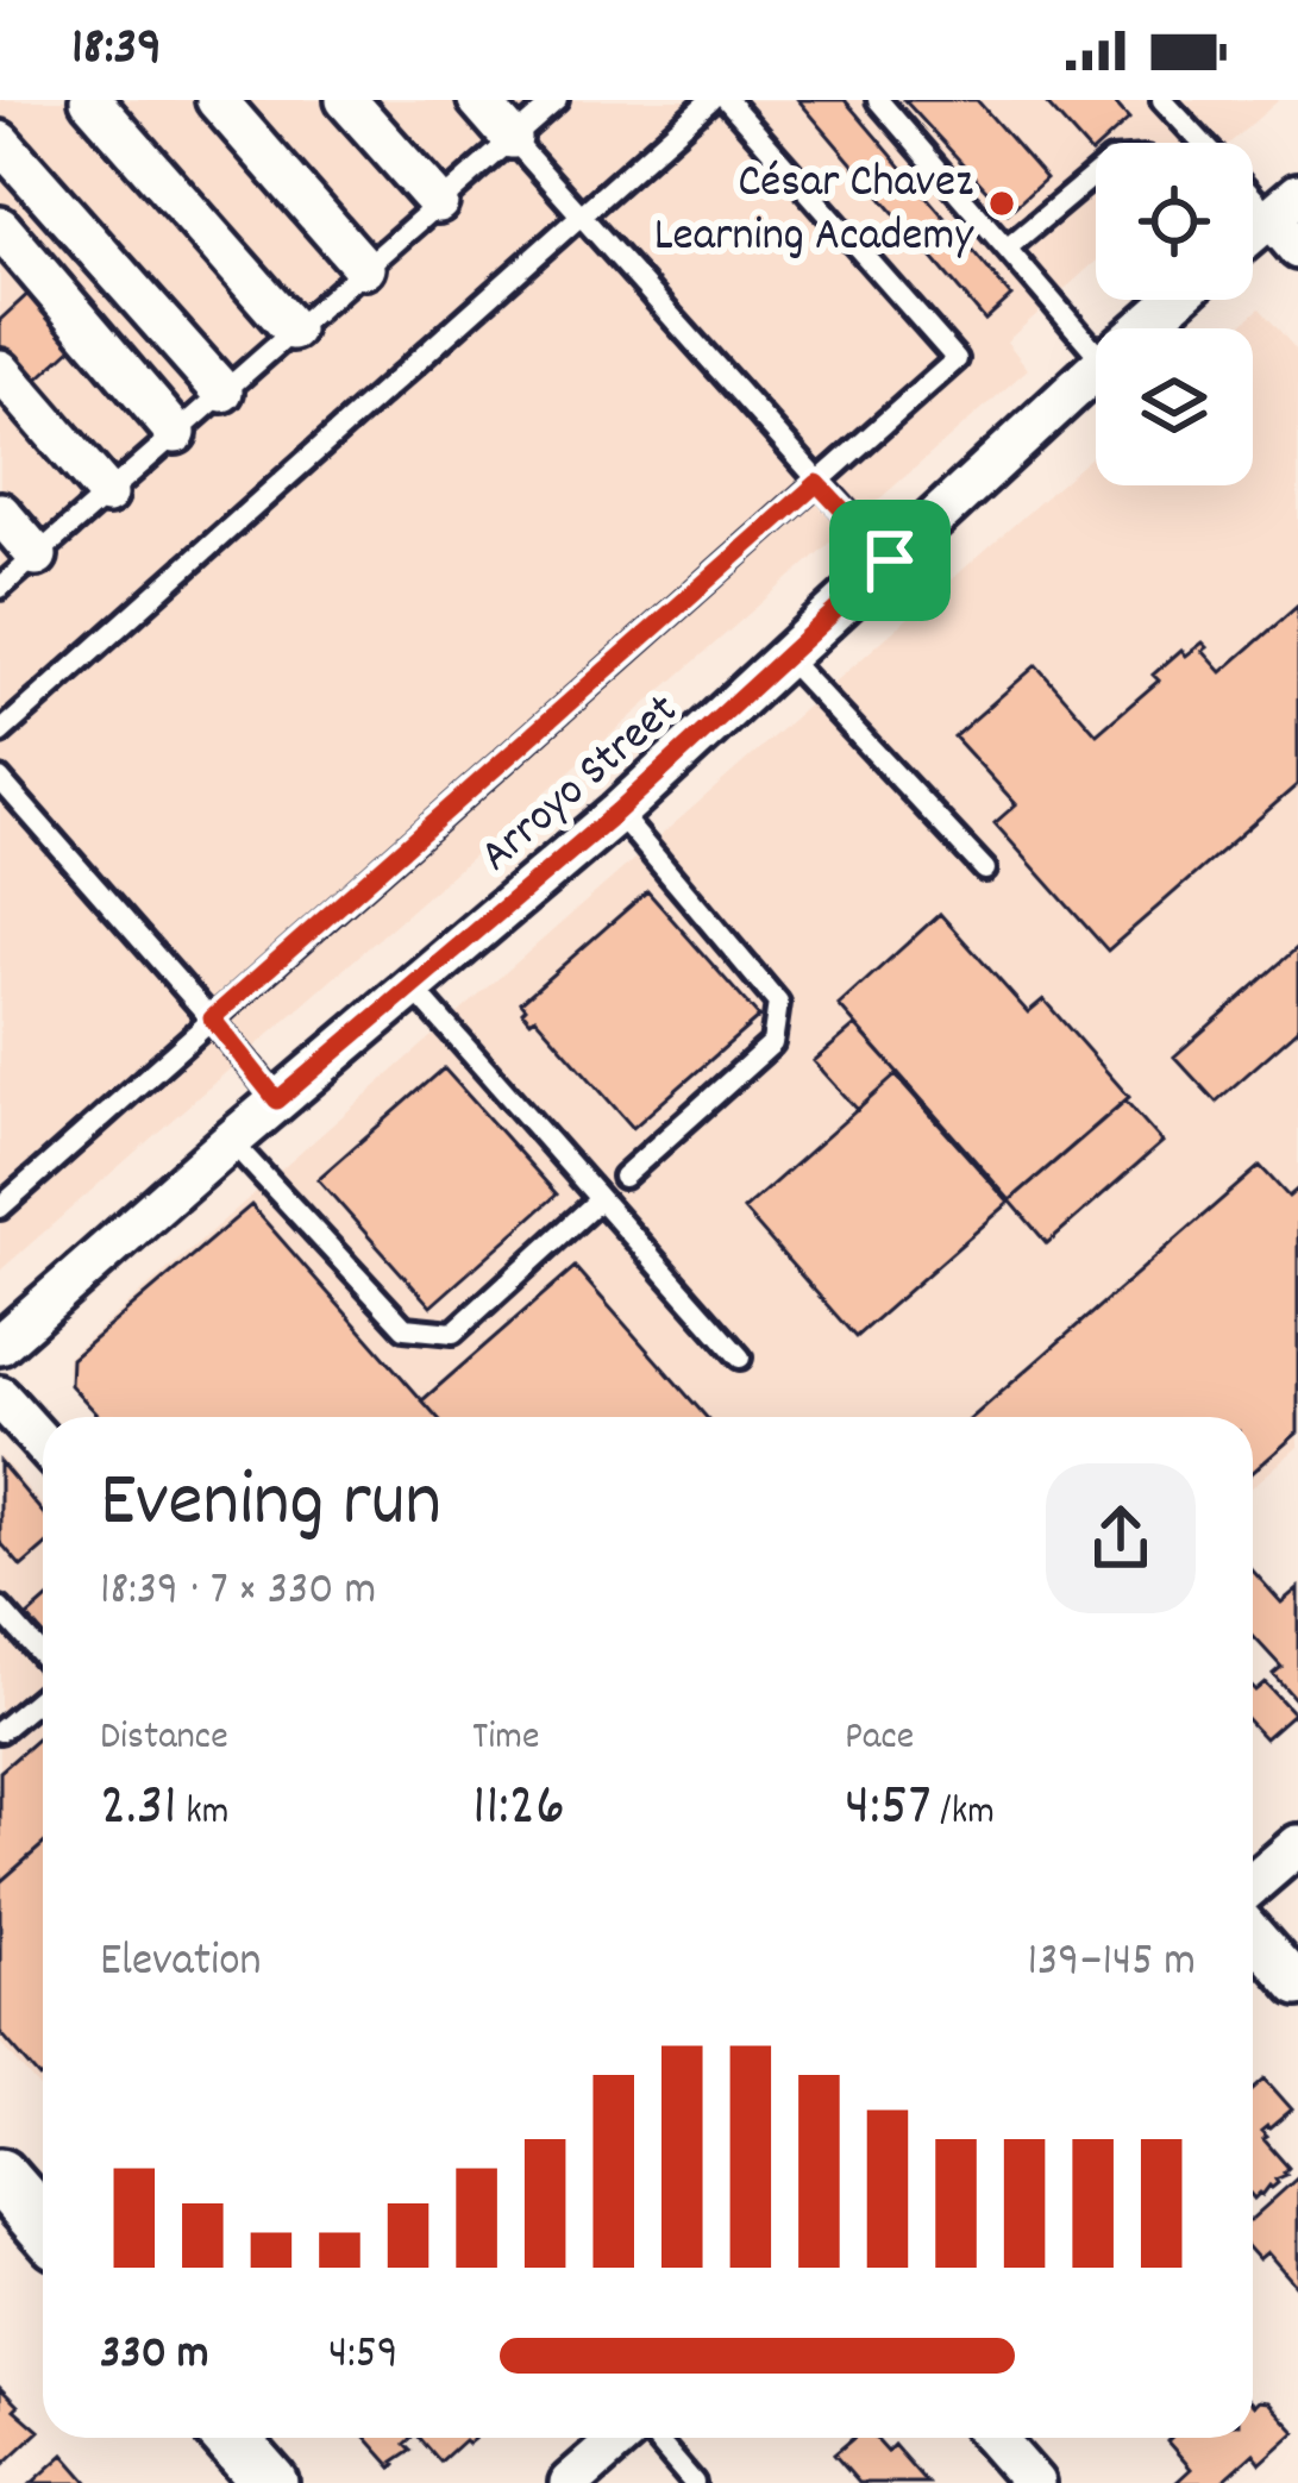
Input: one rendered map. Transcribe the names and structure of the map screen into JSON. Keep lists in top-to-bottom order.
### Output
{
  "streets": {
    "street": ["Arroyo Street"]
  },
  "places": ["César Chavez Learning Academy"],
  "page": {
    "status": "18:39",
    "heading": ["Evening run", "18:39 · 7 × 330 m"],
    "stats": [
      ["Distance", "2.31 km"],
      ["Time", "11:26"],
      ["Pace", "4:57 /km"]
    ],
    "chart": ["Elevation", "139–145 m"],
    "list": [
      {
        "name": "330 m",
        "note": "4:59"
      }
    ]
  }
}
